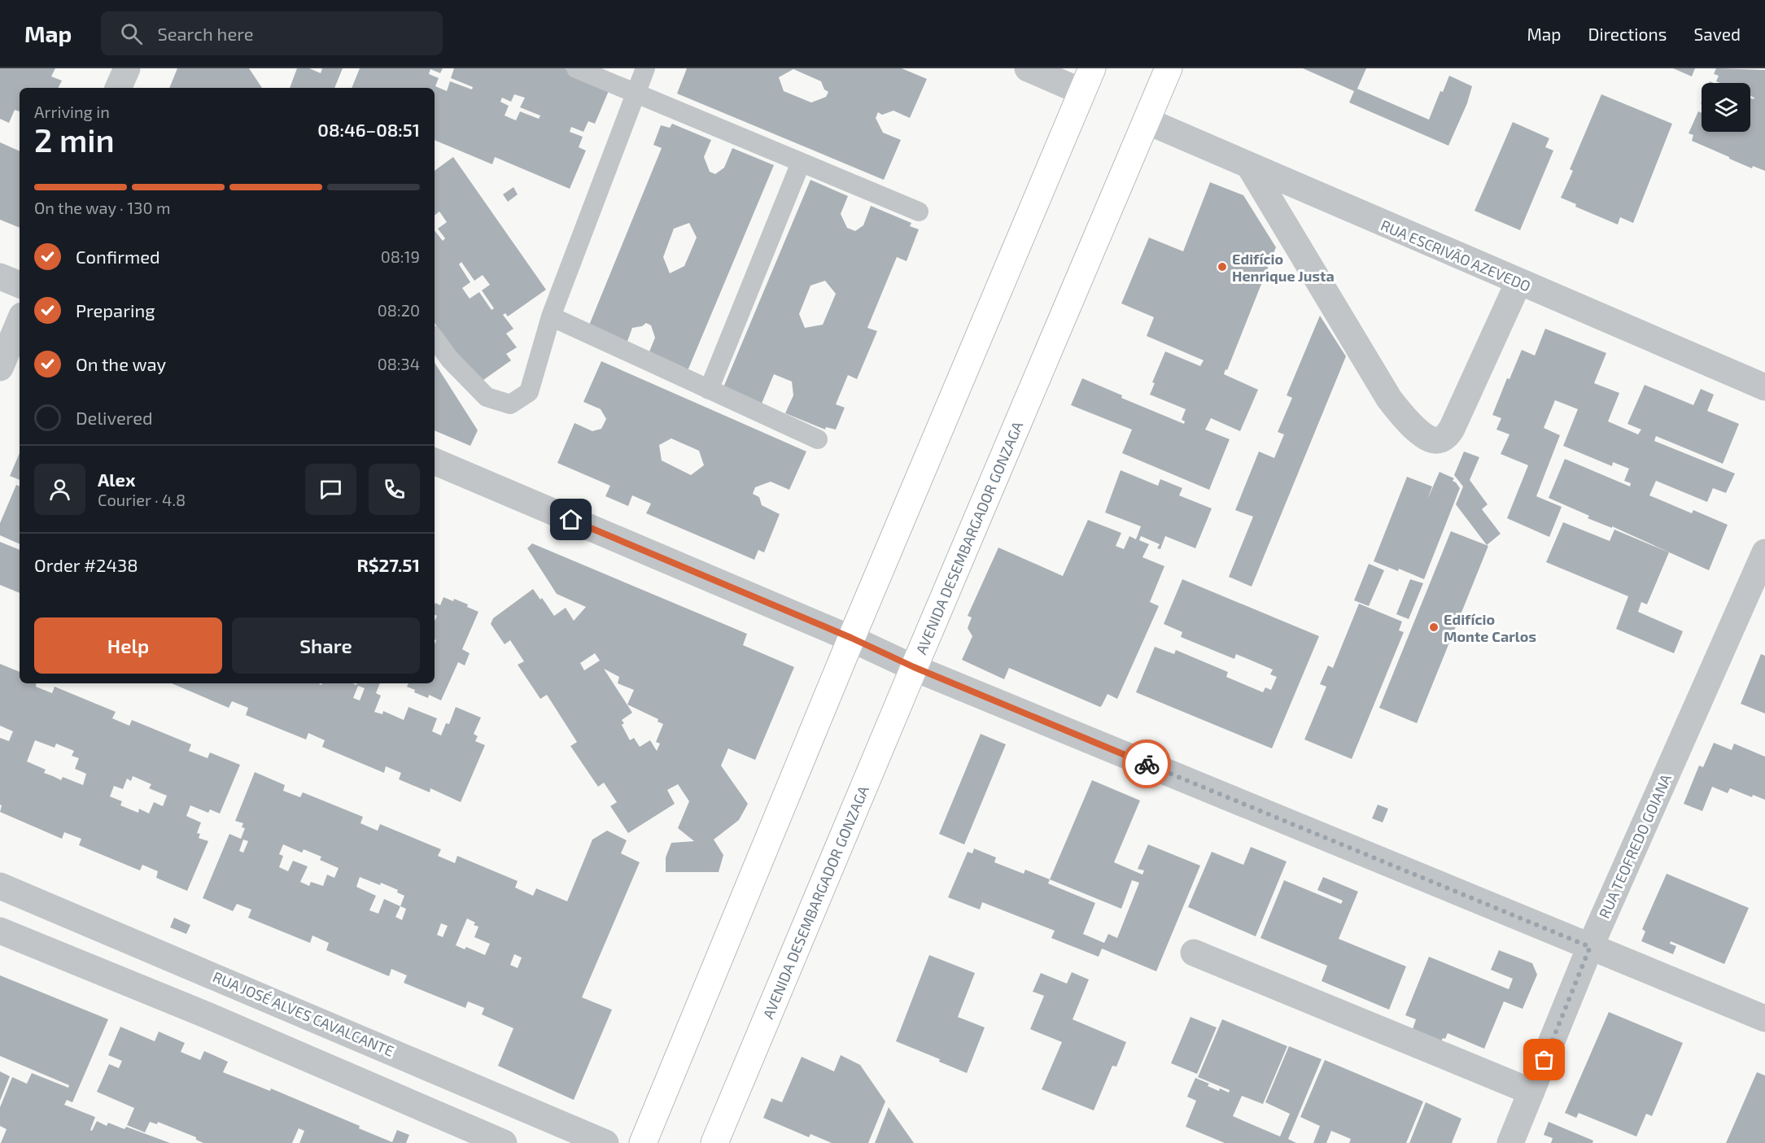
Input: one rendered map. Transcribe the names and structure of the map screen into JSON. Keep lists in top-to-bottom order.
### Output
{
  "streets": {
    "main road": ["AVENIDA DESEMBARGADOR GONZAGA"],
    "street": ["RUA ESCRIVÃO AZEVEDO", "RUA TEOFREDO GOIANA", "RUA JOSÉ ALVES CAVALCANTE"]
  },
  "crossings": [
    ["RUA ESCRIVÃO AZEVEDO", "AVENIDA DESEMBARGADOR GONZAGA"]
  ],
  "places": ["Edifício Henrique Justa", "Edifício Monte Carlos"],
  "page": {
    "header": "Map",
    "search": "Search here",
    "nav": ["Map", "Directions", "Saved"],
    "heading": ["2 min", "Arriving in", "08:46–08:51"],
    "panel": [
      "Alex",
      "Courier · 4.8",
      "Order #2438",
      "R$27.51"
    ],
    "bar": "On the way · 130 m",
    "list": [
      ["Confirmed", "08:19"],
      ["Preparing", "08:20"],
      ["On the way", "08:34"],
      "Delivered"
    ],
    "buttons": ["Help", "Share"]
  }
}
